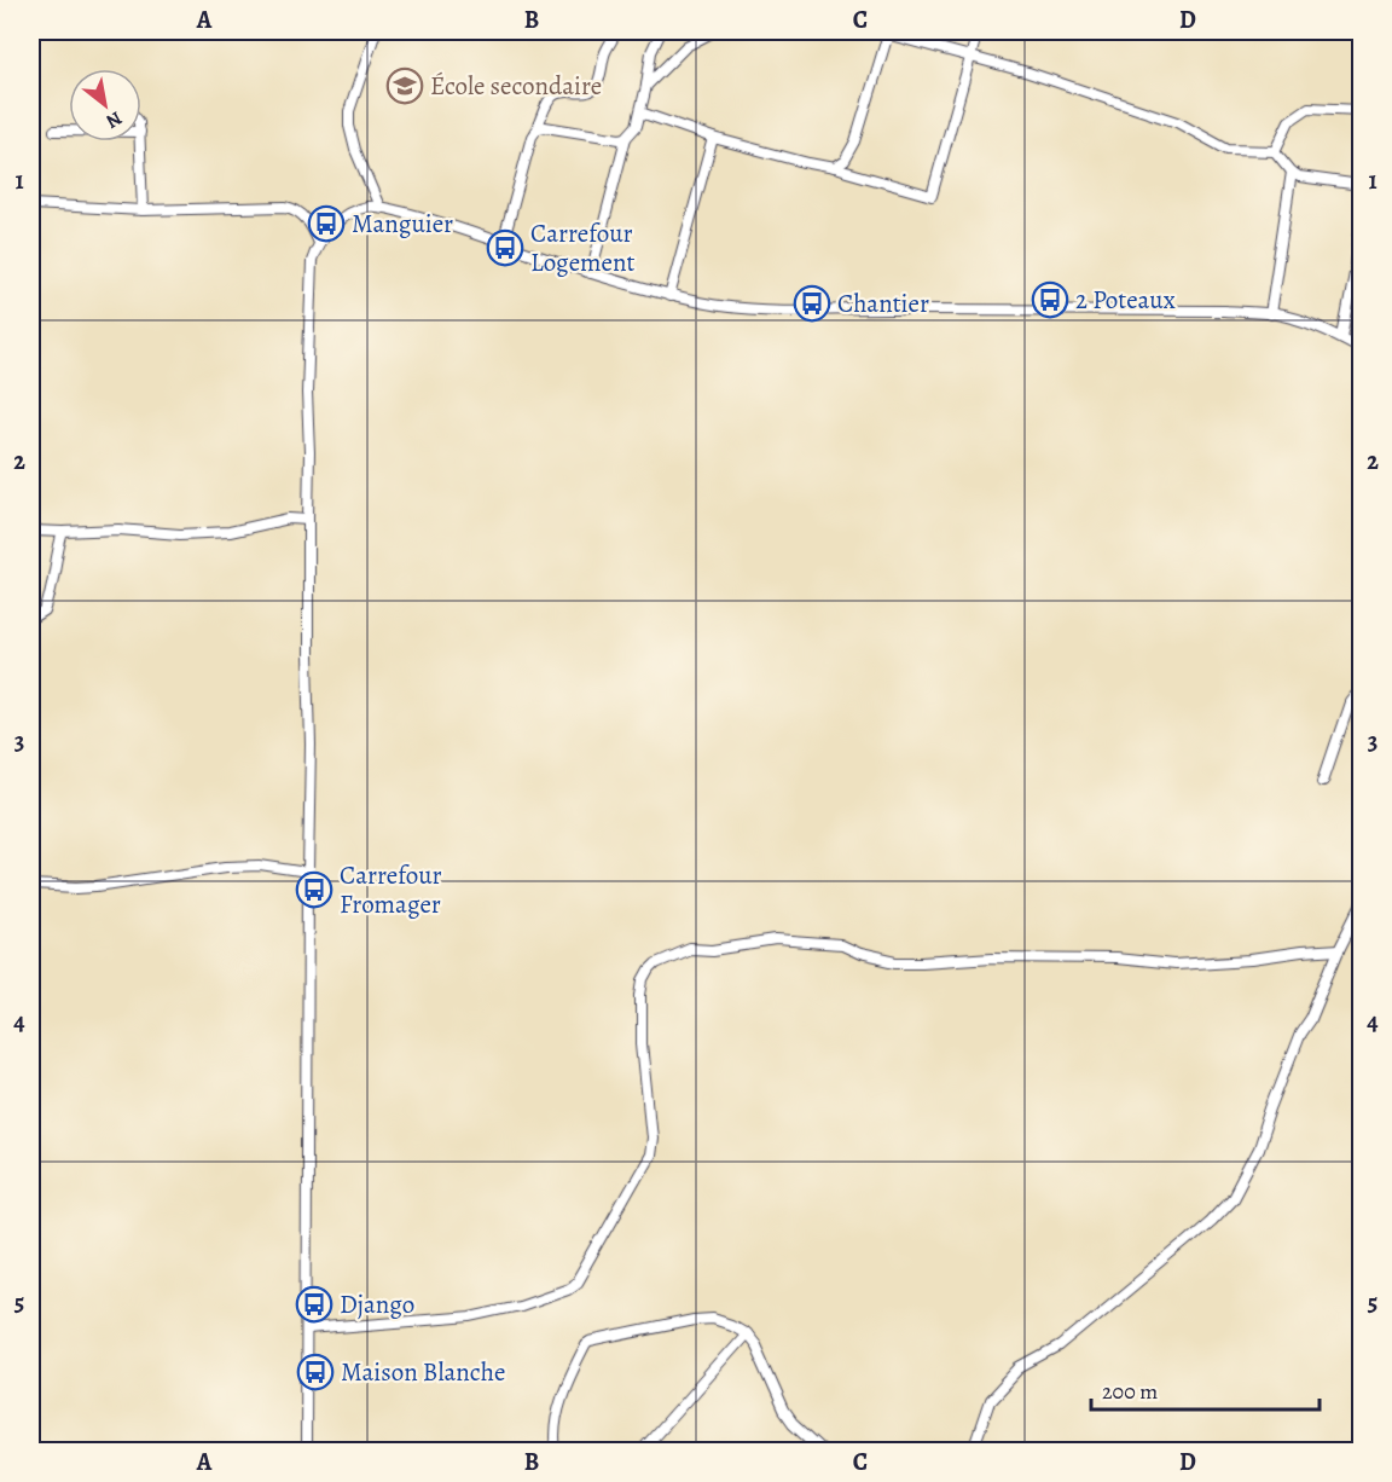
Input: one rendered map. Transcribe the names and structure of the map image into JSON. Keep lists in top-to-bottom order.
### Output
{
  "places": {
    "school or university": ["École secondaire"],
    "bus stop": [
      "Manguier",
      "Carrefour Logement",
      "2 Poteaux",
      "Chantier",
      "Carrefour Fromager",
      "Django",
      "Maison Blanche"
    ]
  },
  "scale_bar": "200 m",
  "north": "bottom right",
  "grid": {
    "columns": [
      "A",
      "B",
      "C",
      "D"
    ],
    "rows": [
      "1",
      "2",
      "3",
      "4",
      "5"
    ]
  }
}
